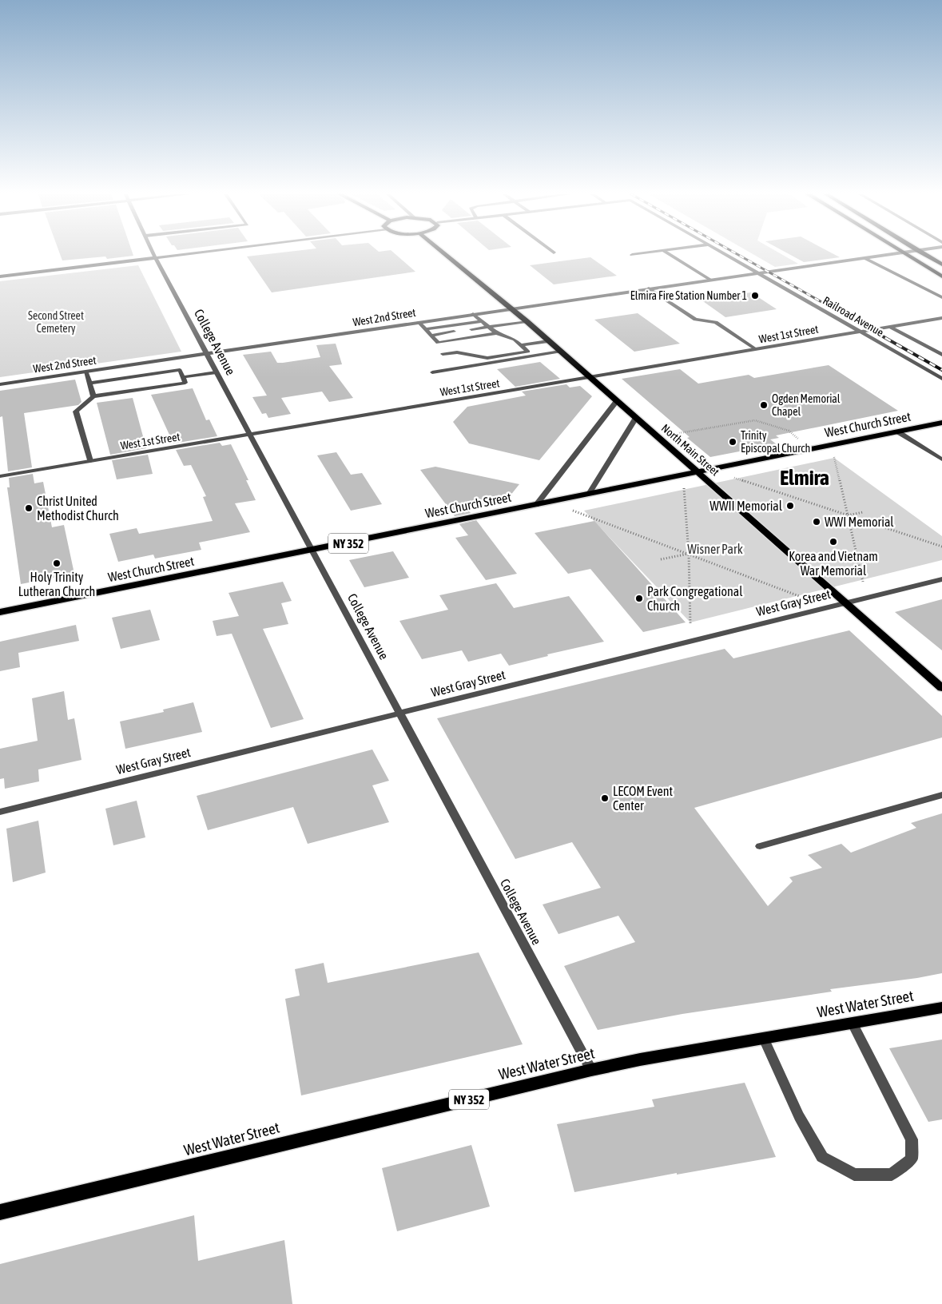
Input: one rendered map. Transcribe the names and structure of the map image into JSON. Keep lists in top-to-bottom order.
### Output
{
  "streets": {
    "main road": [
      "West Church Street",
      "North Main Street",
      "NY 352",
      "West Water Street"
    ],
    "street": [
      "Railroad Avenue",
      "West 2nd Street",
      "West 1st Street",
      "College Avenue",
      "West Gray Street"
    ]
  },
  "crossings": [
    ["Railroad Avenue", "West 2nd Street"],
    ["Railroad Avenue", "West 1st Street"],
    ["West 2nd Street", "College Avenue"],
    ["West 2nd Street", "North Main Street"],
    ["West 1st Street", "College Avenue"],
    ["West 1st Street", "North Main Street"],
    ["College Avenue", "West Church Street"],
    ["College Avenue", "West Gray Street"],
    ["College Avenue", "West Water Street"],
    ["West Church Street", "North Main Street"],
    ["North Main Street", "West Gray Street"]
  ],
  "districts": ["Elmira"],
  "parks": ["Second Street Cemetery", "Wisner Park"],
  "places": [
    "Elmira Fire Station Number 1",
    "Ogden Memorial Chapel",
    "Trinity Episcopal Church",
    "WWII Memorial",
    "Christ United Methodist Church",
    "WWI Memorial",
    "Korea and Vietnam War Memorial",
    "Holy Trinity Lutheran Church",
    "Park Congregational Church",
    "LECOM Event Center"
  ]
}
